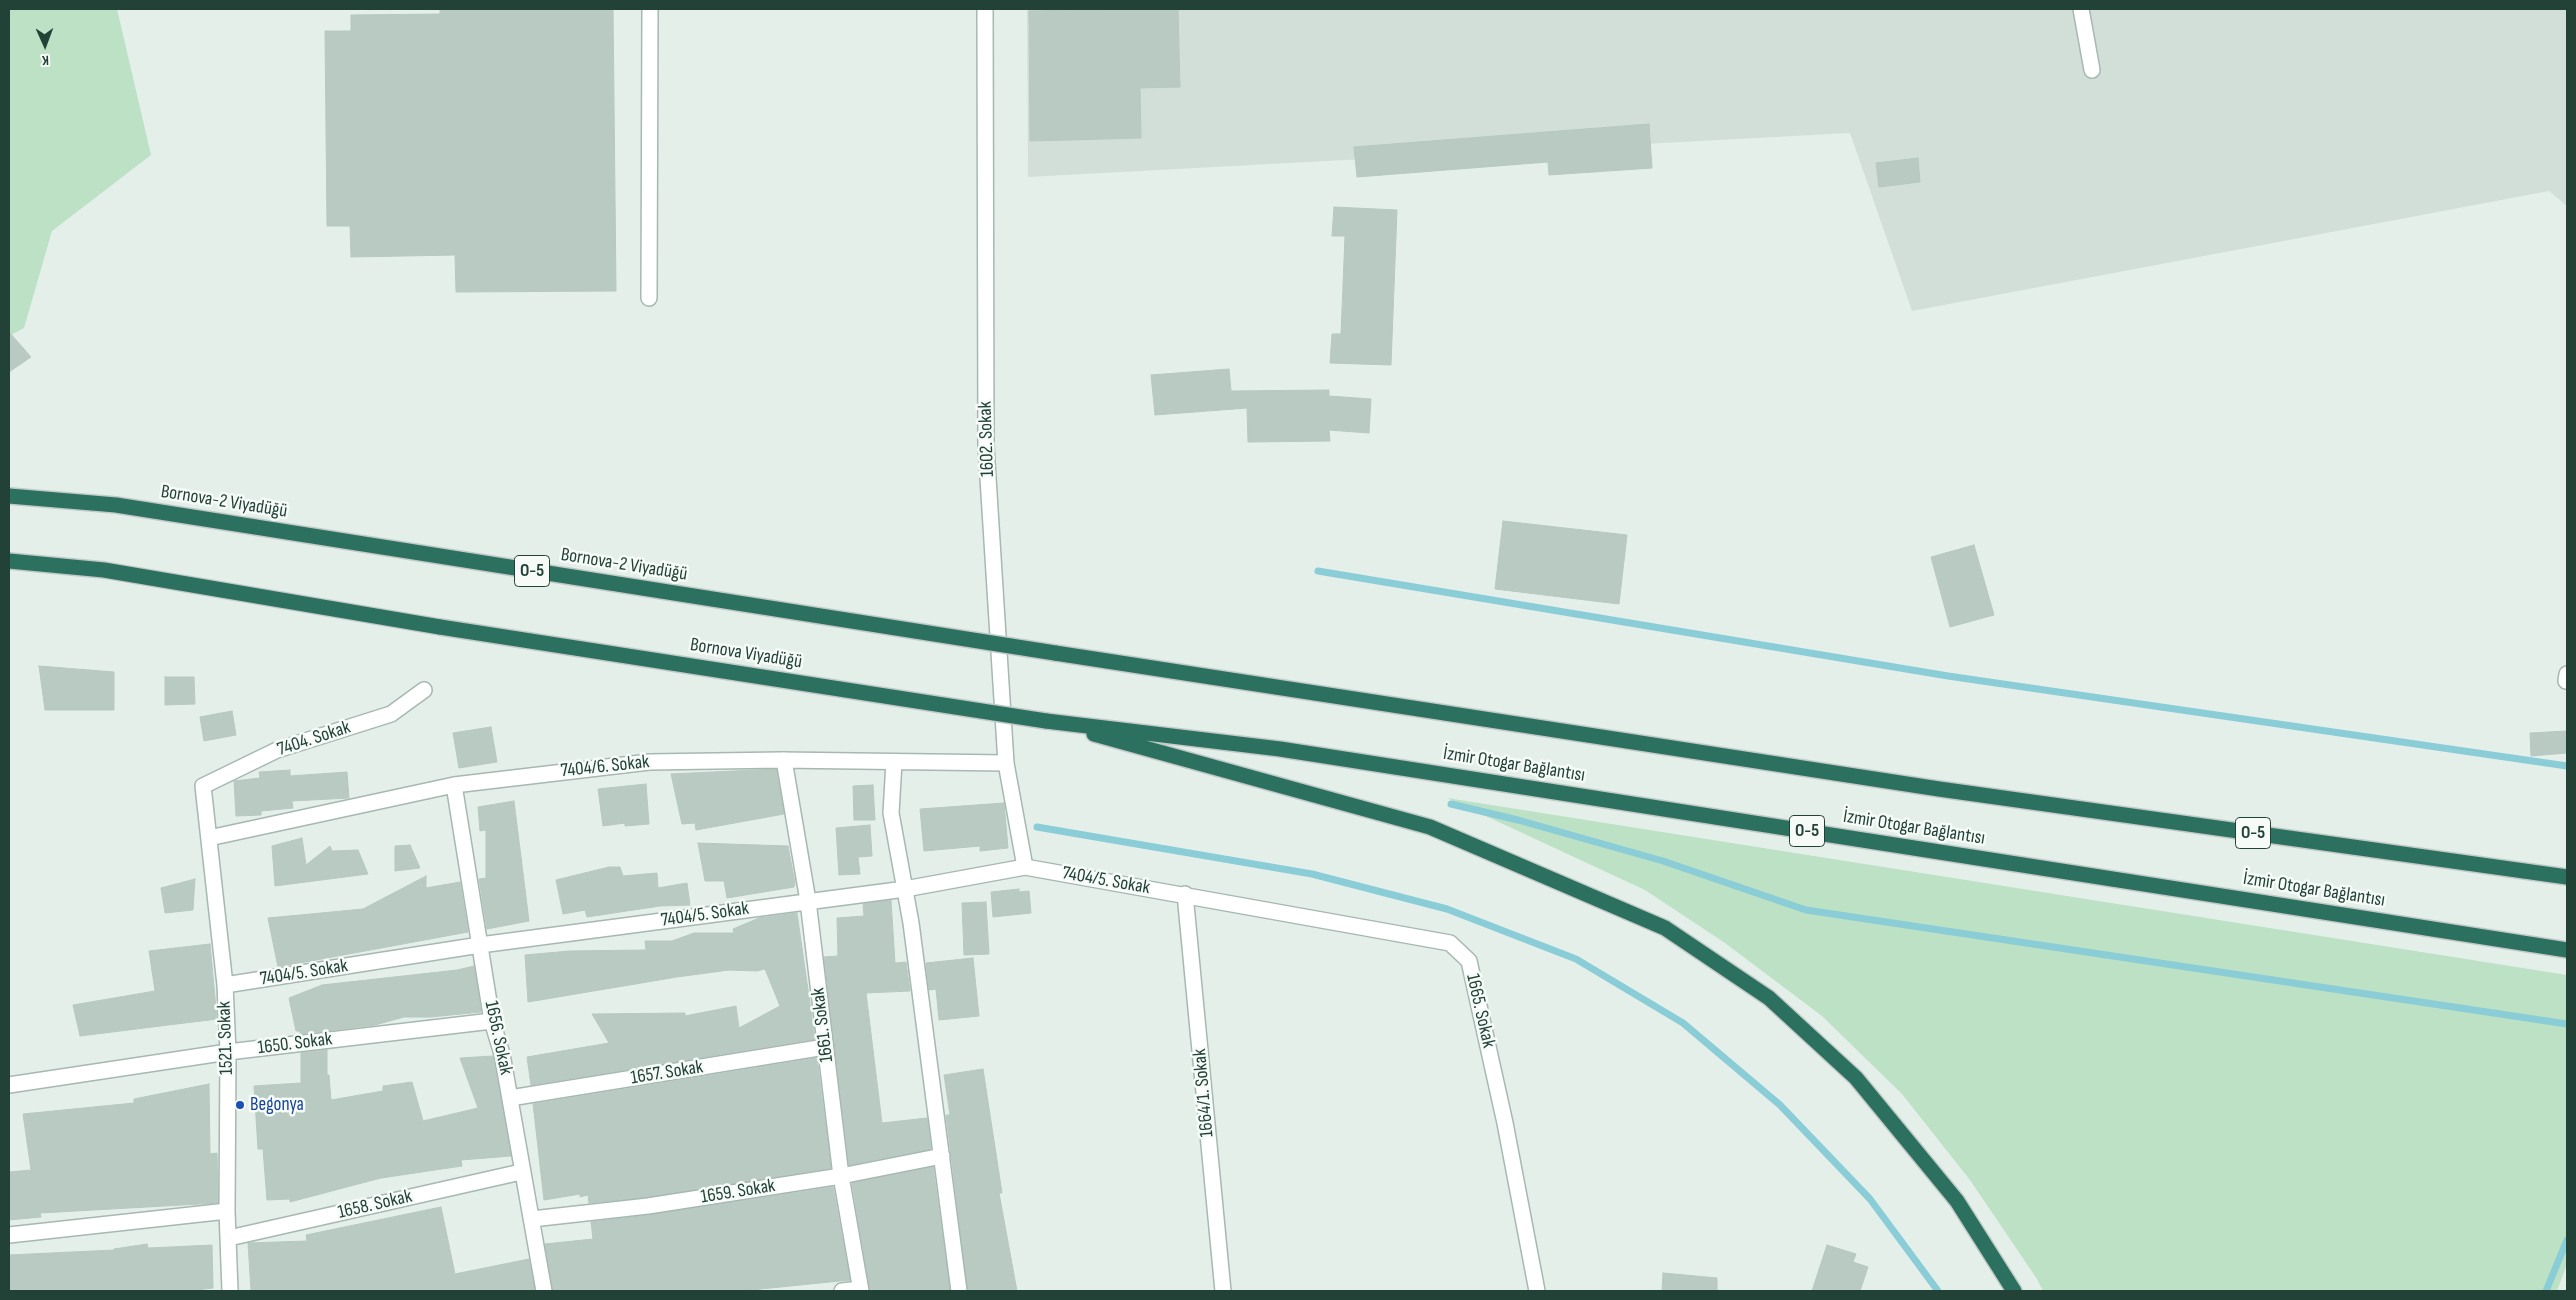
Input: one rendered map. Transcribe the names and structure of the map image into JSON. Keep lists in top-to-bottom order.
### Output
{
  "streets": {
    "highway": [
      "Bornova-2 Viyadüğü",
      "O-5",
      "Bornova Viyadüğü",
      "İzmir Otogar Bağlantısı"
    ],
    "street": [
      "1602. Sokak",
      "7404. Sokak",
      "7404/6. Sokak",
      "7404/5. Sokak",
      "1665. Sokak",
      "1661. Sokak",
      "1521. Sokak",
      "1656. Sokak",
      "1650. Sokak",
      "1657. Sokak",
      "1664/1. Sokak",
      "1659. Sokak",
      "1658. Sokak"
    ]
  },
  "crossings": [
    ["1602. Sokak", "7404/6. Sokak"],
    ["1602. Sokak", "7404/5. Sokak"],
    ["Bornova Viyadüğü", "İzmir Otogar Bağlantısı"],
    ["7404. Sokak", "1521. Sokak"],
    ["7404/6. Sokak", "1661. Sokak"],
    ["7404/6. Sokak", "1521. Sokak"],
    ["7404/6. Sokak", "1656. Sokak"],
    ["7404/5. Sokak", "1665. Sokak"],
    ["7404/5. Sokak", "1661. Sokak"],
    ["7404/5. Sokak", "1521. Sokak"],
    ["7404/5. Sokak", "1656. Sokak"],
    ["7404/5. Sokak", "1664/1. Sokak"],
    ["1665. Sokak", "1664/1. Sokak"],
    ["1661. Sokak", "1657. Sokak"],
    ["1661. Sokak", "1659. Sokak"],
    ["1521. Sokak", "1650. Sokak"],
    ["1521. Sokak", "1658. Sokak"],
    ["1656. Sokak", "1650. Sokak"],
    ["1656. Sokak", "1657. Sokak"],
    ["1656. Sokak", "1659. Sokak"],
    ["1656. Sokak", "1658. Sokak"]
  ],
  "places": ["Begonya"],
  "north": "bottom"
}
